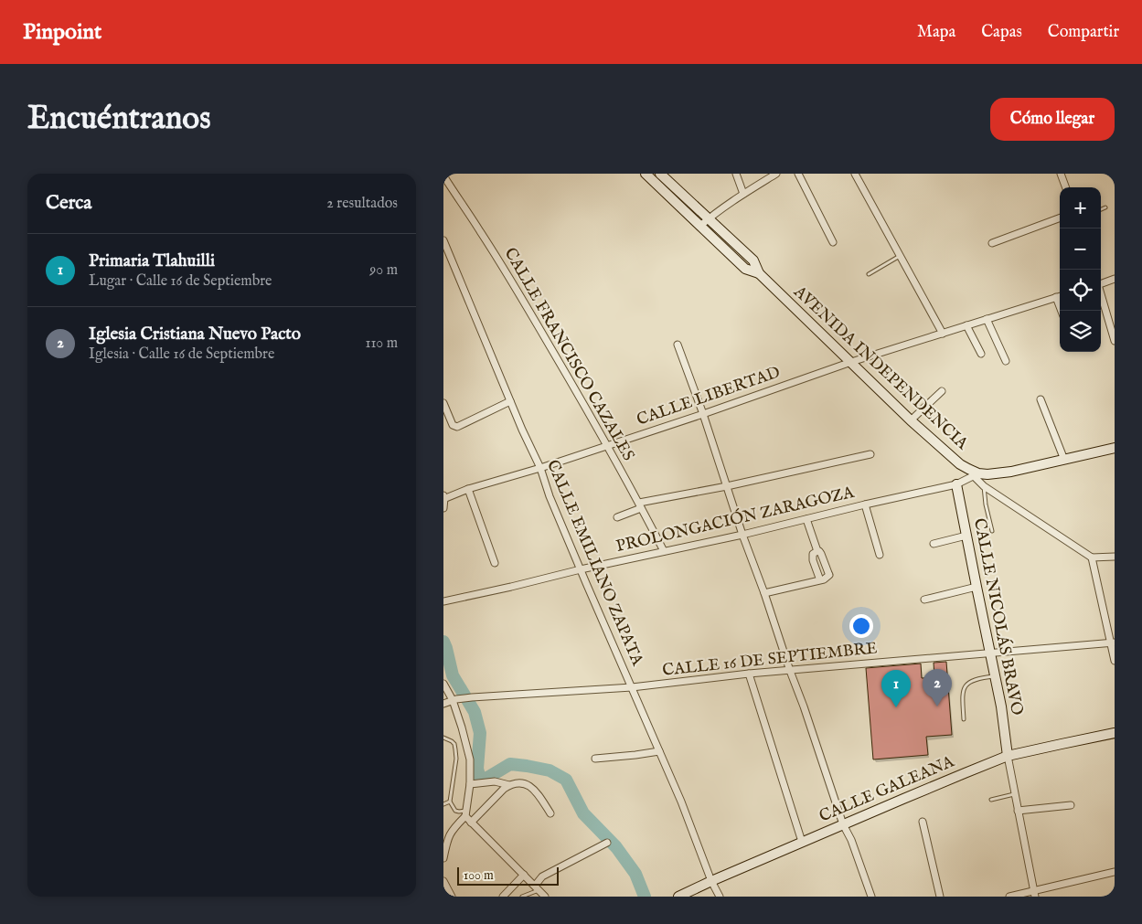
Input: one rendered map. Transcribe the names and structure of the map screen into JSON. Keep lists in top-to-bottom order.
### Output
{
  "streets": {
    "main road": ["AVENIDA INDEPENDENCIA", "CALLE NICOLÁS BRAVO", "CALLE GALEANA"],
    "street": [
      "CALLE FRANCISCO CAZALES",
      "CALLE LIBERTAD",
      "PROLONGACIÓN ZARAGOZA",
      "CALLE EMILIANO ZAPATA",
      "CALLE 16 DE SEPTIEMBRE"
    ]
  },
  "crossings": [
    ["CALLE FRANCISCO CAZALES", "CALLE LIBERTAD"],
    ["CALLE FRANCISCO CAZALES", "PROLONGACIÓN ZARAGOZA"],
    ["AVENIDA INDEPENDENCIA", "CALLE LIBERTAD"],
    ["AVENIDA INDEPENDENCIA", "PROLONGACIÓN ZARAGOZA"],
    ["CALLE LIBERTAD", "CALLE EMILIANO ZAPATA"],
    ["PROLONGACIÓN ZARAGOZA", "CALLE EMILIANO ZAPATA"],
    ["PROLONGACIÓN ZARAGOZA", "CALLE NICOLÁS BRAVO"],
    ["CALLE EMILIANO ZAPATA", "CALLE 16 DE SEPTIEMBRE"],
    ["CALLE EMILIANO ZAPATA", "CALLE GALEANA"],
    ["CALLE NICOLÁS BRAVO", "CALLE 16 DE SEPTIEMBRE"],
    ["CALLE NICOLÁS BRAVO", "CALLE GALEANA"]
  ],
  "scale_bar": "100 m",
  "page": {
    "header": "Pinpoint",
    "nav": ["Mapa", "Capas", "Compartir"],
    "buttons": "Cómo llegar",
    "title": "Encuéntranos",
    "heading": ["Cerca", "2 resultados"],
    "map_buttons": ["+", "−"],
    "list": [
      {
        "mark": "1",
        "name": "Primaria Tlahuilli",
        "note": "Lugar · Calle 16 de Septiembre",
        "value": "90 m"
      },
      {
        "mark": "2",
        "name": "Iglesia Cristiana Nuevo Pacto",
        "note": "Iglesia · Calle 16 de Septiembre",
        "value": "110 m"
      }
    ],
    "pins": ["2", "1"],
    "scale": "100 m"
  }
}
